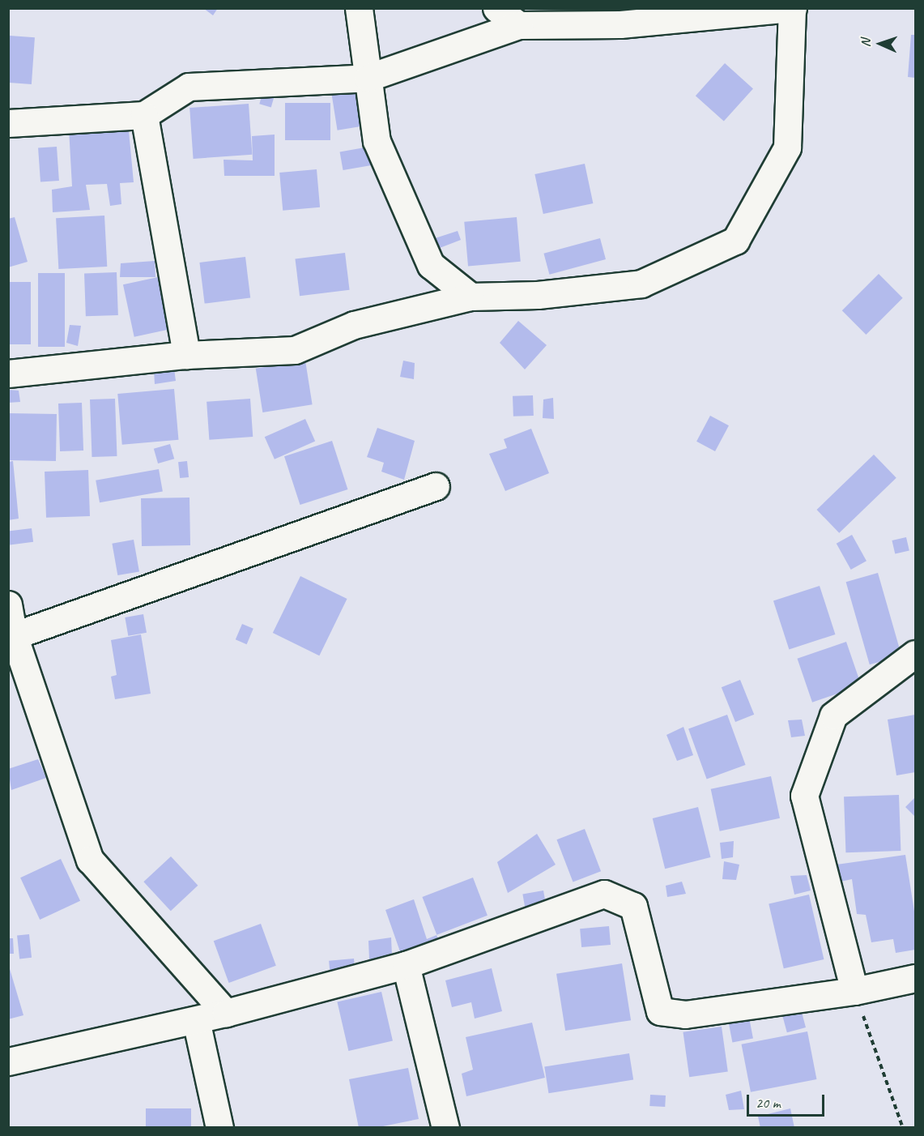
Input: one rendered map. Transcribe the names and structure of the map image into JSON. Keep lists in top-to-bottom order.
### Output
{
  "scale_bar": "20 m",
  "north": "left"
}
